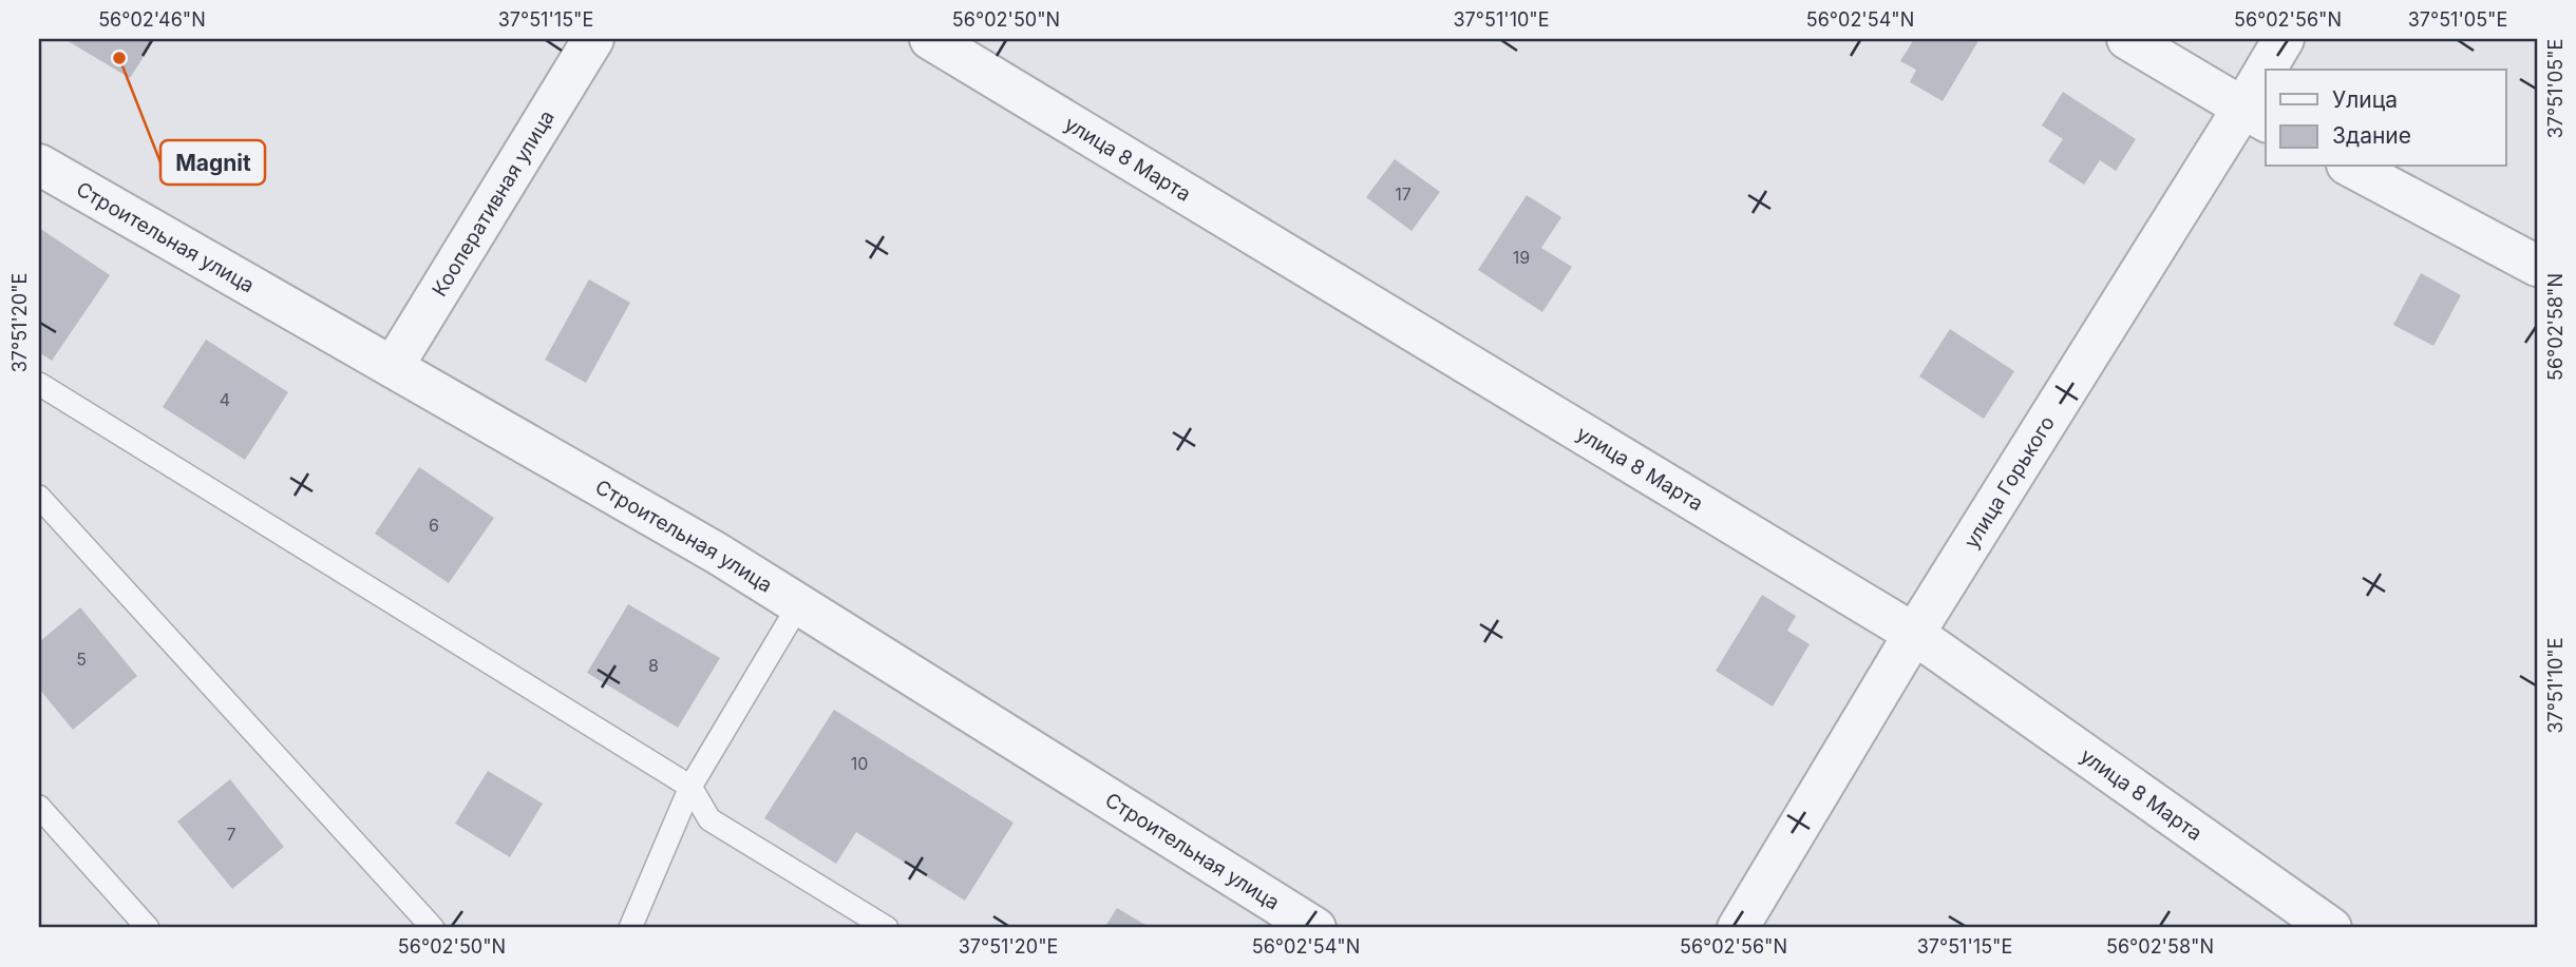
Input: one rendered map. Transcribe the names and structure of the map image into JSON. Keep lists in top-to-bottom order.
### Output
{
  "streets": {
    "street": [
      "улица 8 Марта",
      "Кооперативная улица",
      "Строительная улица",
      "улица Горького"
    ]
  },
  "crossings": [
    ["улица 8 Марта", "улица Горького"],
    ["Кооперативная улица", "Строительная улица"]
  ],
  "places": ["Magnit"],
  "house_numbers": [
    "17",
    "19",
    "4",
    "6",
    "5",
    "8",
    "10",
    "7"
  ],
  "legend": ["Улица", "Здание"],
  "coordinates": [
    "56°02'46\"N",
    "37°51'15\"E",
    "56°02'50\"N",
    "37°51'10\"E",
    "56°02'54\"N",
    "56°02'56\"N",
    "37°51'05\"E",
    "37°51'20\"E",
    "56°02'58\"N"
  ]
}
